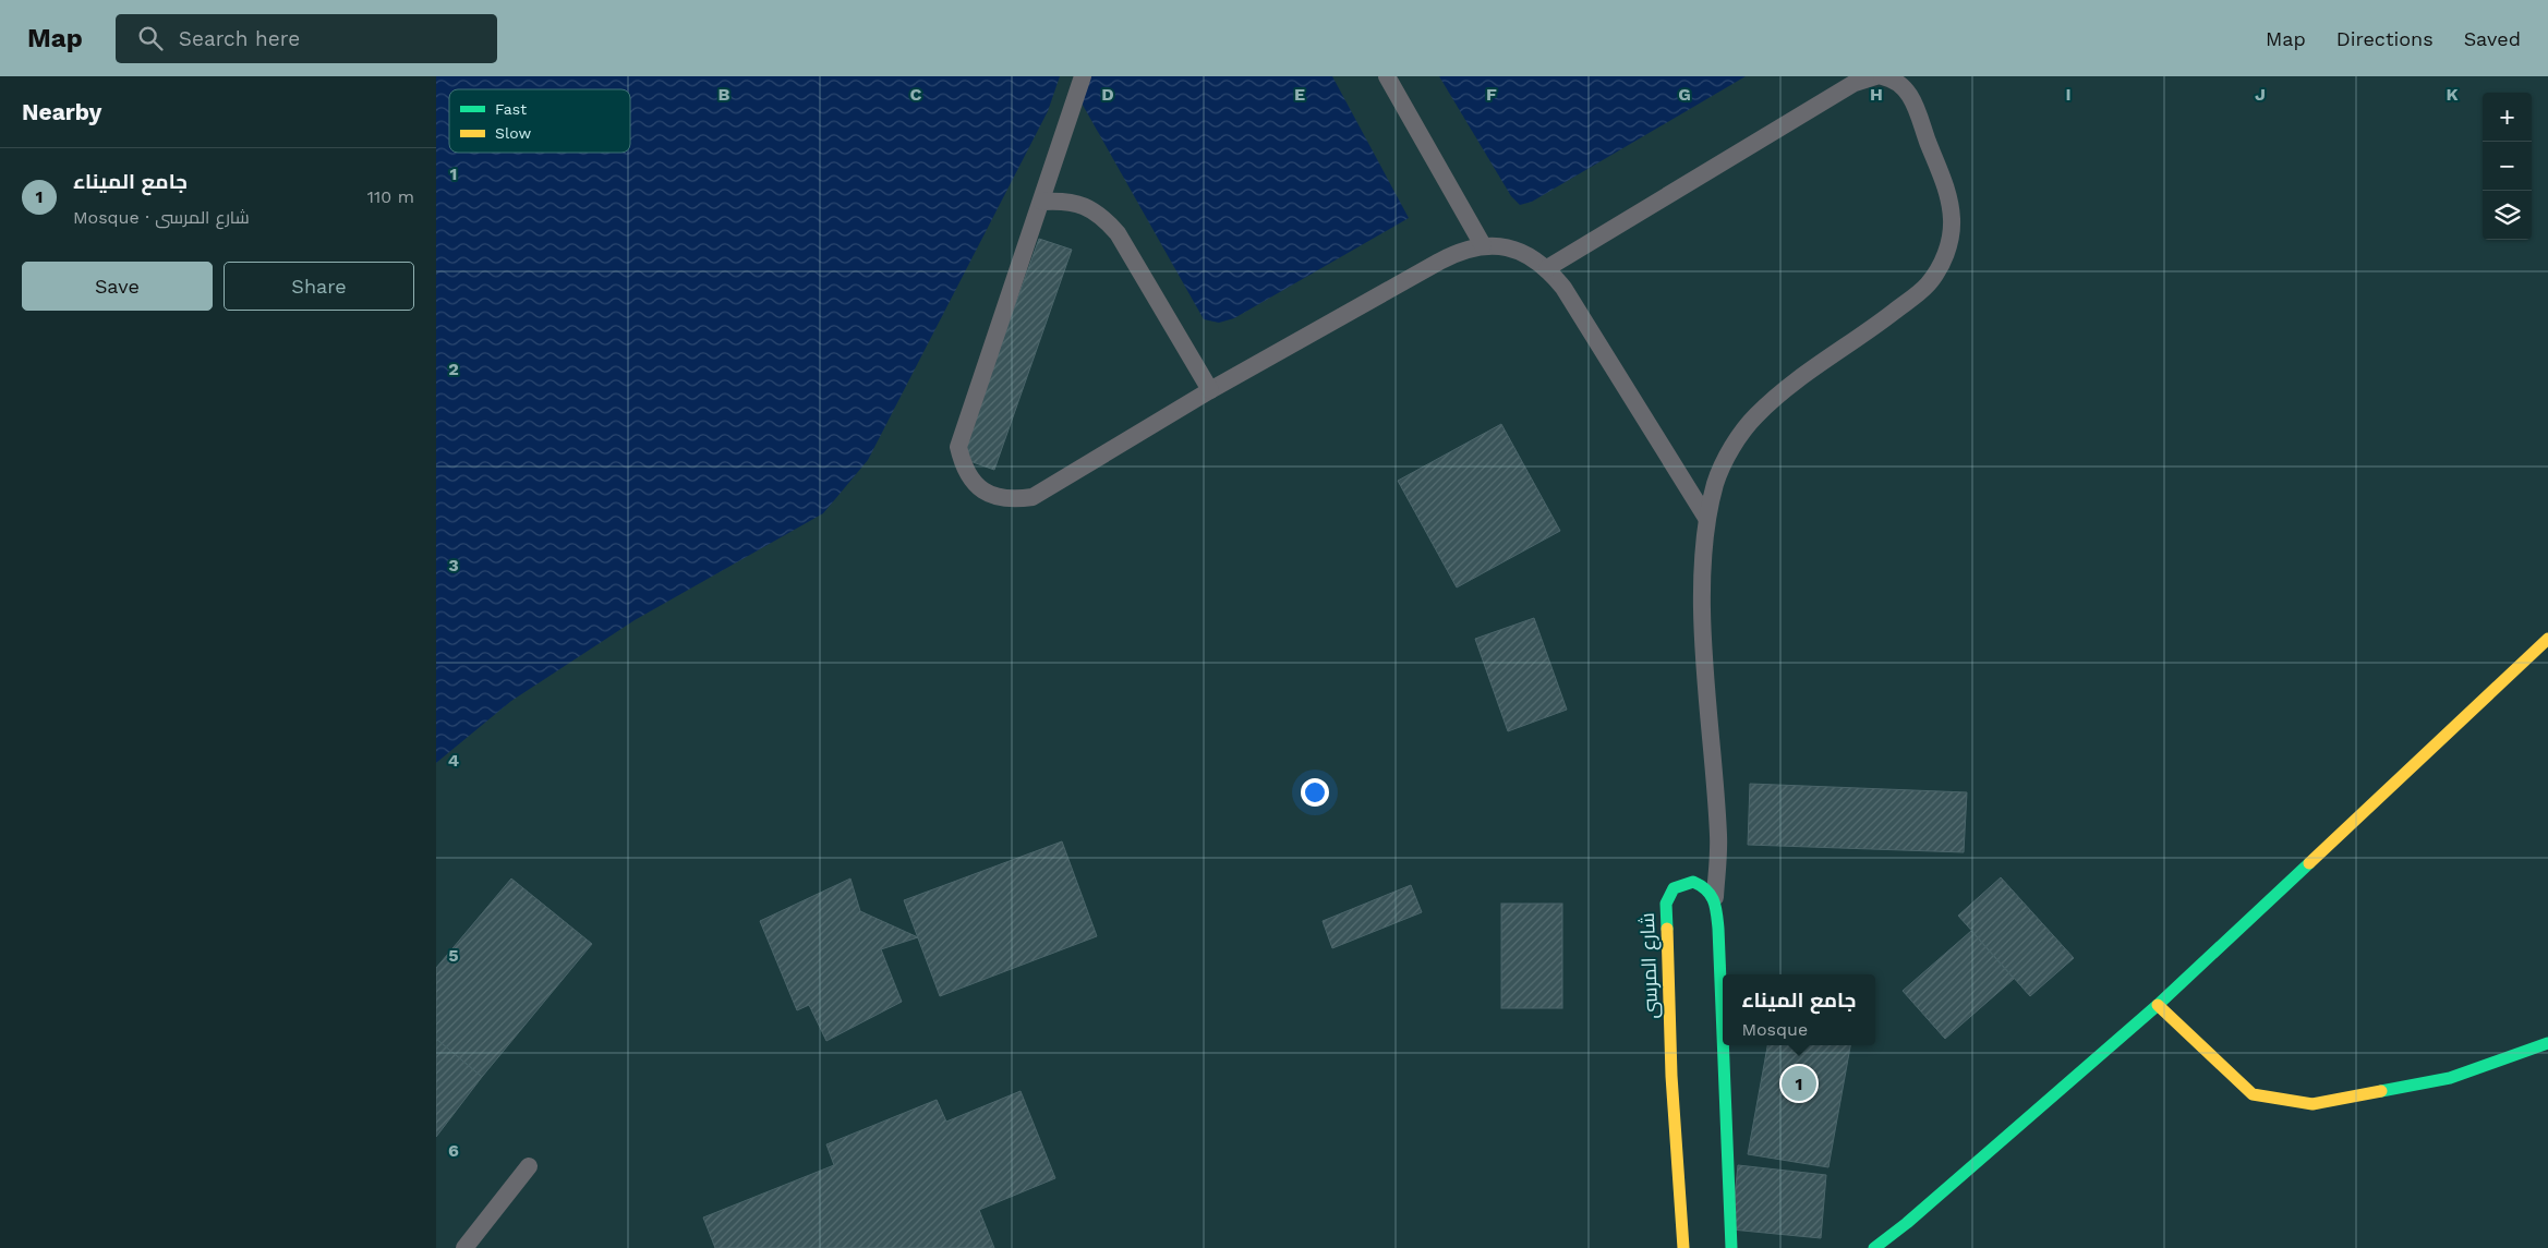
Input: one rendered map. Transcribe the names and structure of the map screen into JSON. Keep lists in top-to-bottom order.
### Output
{
  "streets": {
    "main road": ["شارع المرسى"]
  },
  "legend": ["Fast", "Slow"],
  "page": {
    "header": "Map",
    "search": "Search here",
    "nav": ["Map", "Directions", "Saved"],
    "heading": "Nearby",
    "map_buttons": ["+", "−"],
    "list": [
      {
        "mark": "1",
        "name": "جامع الميناء",
        "note": "Mosque · شارع المرسى",
        "value": "110 m"
      }
    ],
    "buttons": ["Save", "Share"],
    "popup": ["جامع الميناء", "Mosque"],
    "pins": "1"
  },
  "grid": {
    "columns": [
      "B",
      "C",
      "D",
      "E",
      "F",
      "G",
      "H",
      "I",
      "J",
      "K"
    ],
    "rows": [
      "1",
      "2",
      "3",
      "4",
      "5",
      "6"
    ]
  }
}
